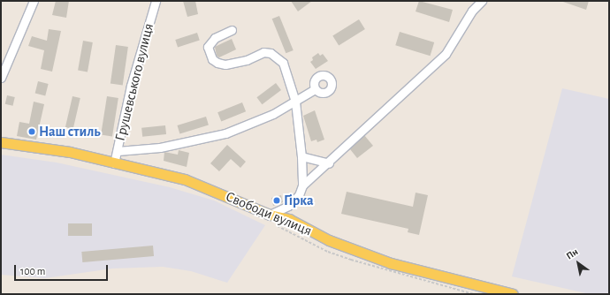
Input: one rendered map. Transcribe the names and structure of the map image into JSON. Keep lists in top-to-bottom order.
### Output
{
  "streets": {
    "main road": ["Свободи вулиця"],
    "street": ["Грушевського вулиця"]
  },
  "crossings": [
    ["Грушевського вулиця", "Свободи вулиця"]
  ],
  "places": ["Наш стиль", "Гірка"],
  "scale_bar": "100 m",
  "north": "top left"
}
